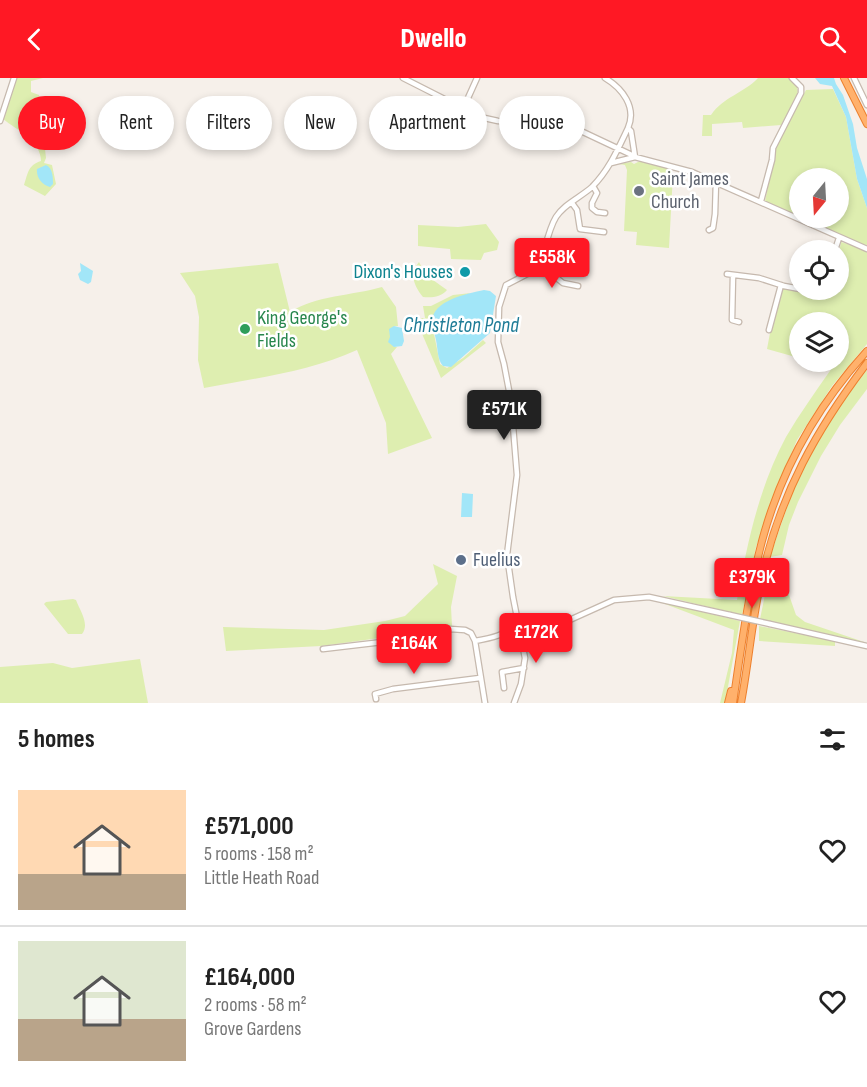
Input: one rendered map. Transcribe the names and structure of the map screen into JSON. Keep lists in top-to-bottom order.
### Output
{
  "water": ["Christleton Pond"],
  "places": [
    "Saint James Church",
    "Dixon's Houses",
    "King George's Fields",
    "Fuelius"
  ],
  "north": "bottom",
  "page": {
    "header": "Dwello",
    "chip": [
      "Buy",
      "Rent",
      "Filters",
      "New",
      "Apartment",
      "House"
    ],
    "price": [
      "£558K",
      "£571K",
      "£379K",
      "£172K",
      "£164K"
    ],
    "heading": "5 homes",
    "list": [
      {
        "name": "£571,000",
        "note": "5 rooms · 158 m² · Little Heath Road"
      },
      {
        "name": "£164,000",
        "note": "2 rooms · 58 m² · Grove Gardens"
      }
    ]
  }
}
